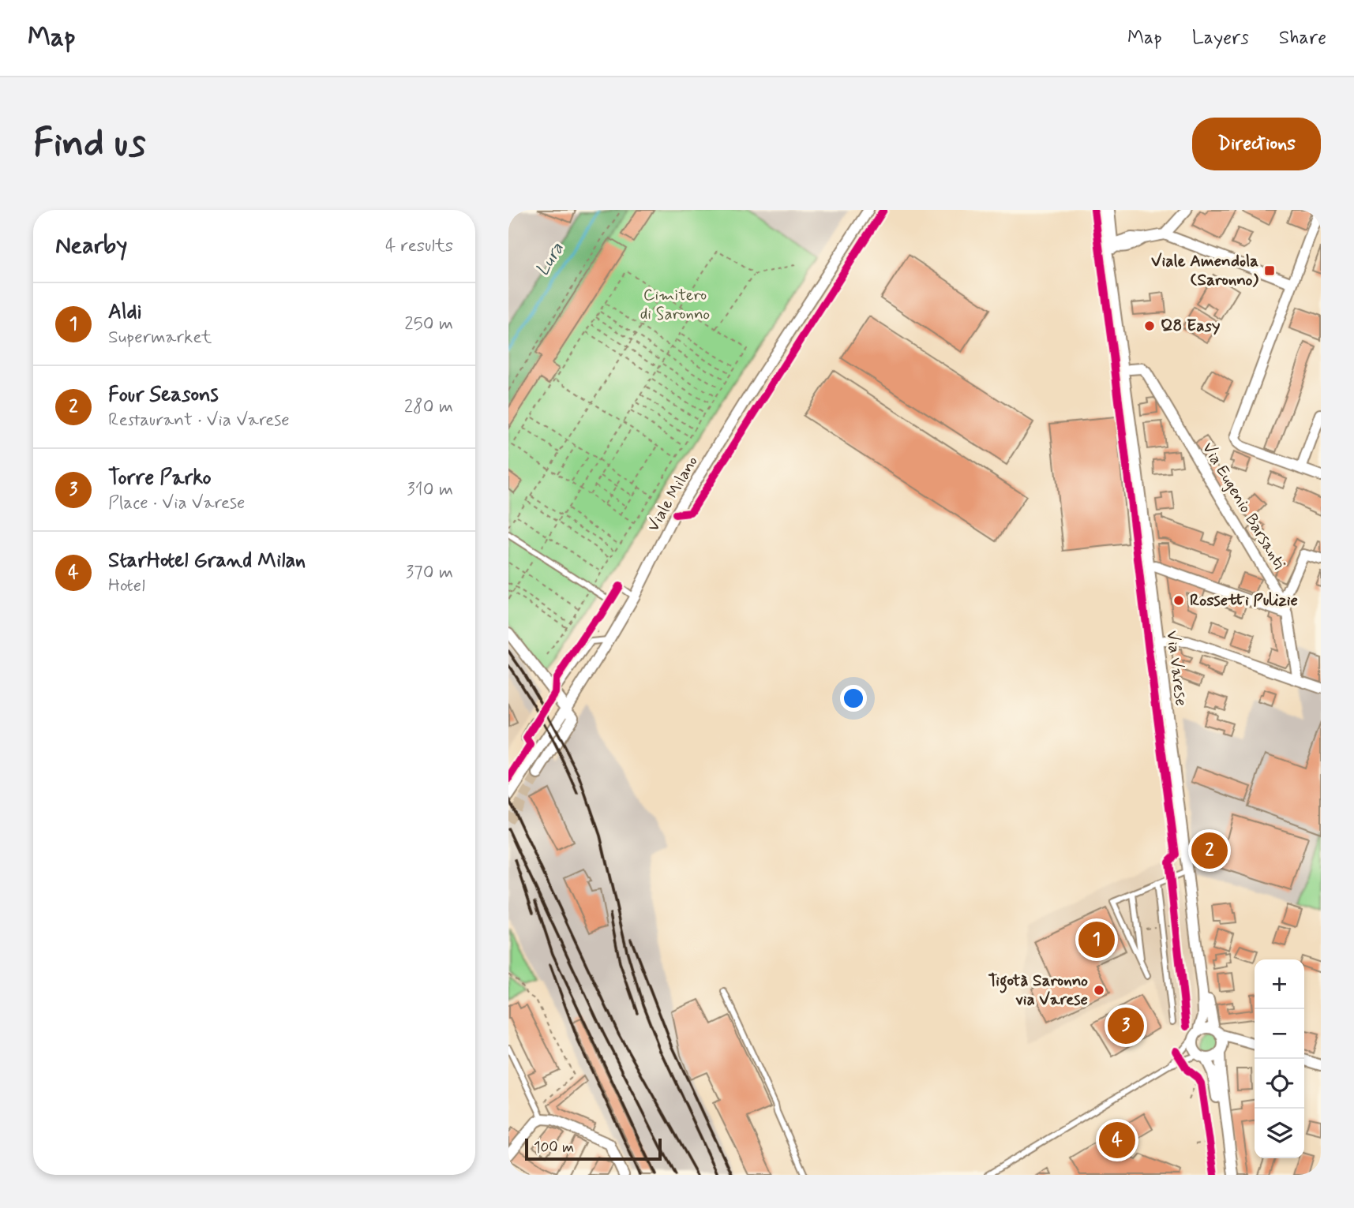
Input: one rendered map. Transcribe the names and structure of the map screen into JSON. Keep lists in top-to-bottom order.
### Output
{
  "streets": {
    "street": ["Viale Milano", "Via Eugenio Barsanti", "Via Varese"]
  },
  "crossings": [
    ["Via Eugenio Barsanti", "Via Varese"]
  ],
  "water": ["Lura"],
  "parks": ["Cimitero di Saronno"],
  "places": {
    "transit": ["Viale Amendola (Saronno)"],
    "other": ["Q8 Easy", "Rossetti Pulizie", "Tigotà Saronno via Varese"]
  },
  "scale_bar": "100 m",
  "page": {
    "header": "Map",
    "nav": ["Map", "Layers", "Share"],
    "buttons": "Directions",
    "title": "Find us",
    "heading": ["Nearby", "4 results"],
    "list": [
      {
        "mark": "1",
        "name": "Aldi",
        "note": "Supermarket",
        "value": "250 m"
      },
      {
        "mark": "2",
        "name": "Four Seasons",
        "note": "Restaurant · Via Varese",
        "value": "280 m"
      },
      {
        "mark": "3",
        "name": "Torre Parko",
        "note": "Place · Via Varese",
        "value": "310 m"
      },
      {
        "mark": "4",
        "name": "StarHotel Grand Milan",
        "note": "Hotel",
        "value": "370 m"
      }
    ],
    "pins": [
      "2",
      "1",
      "3",
      "4"
    ],
    "map_buttons": ["+", "−"],
    "scale": "100 m"
  }
}
